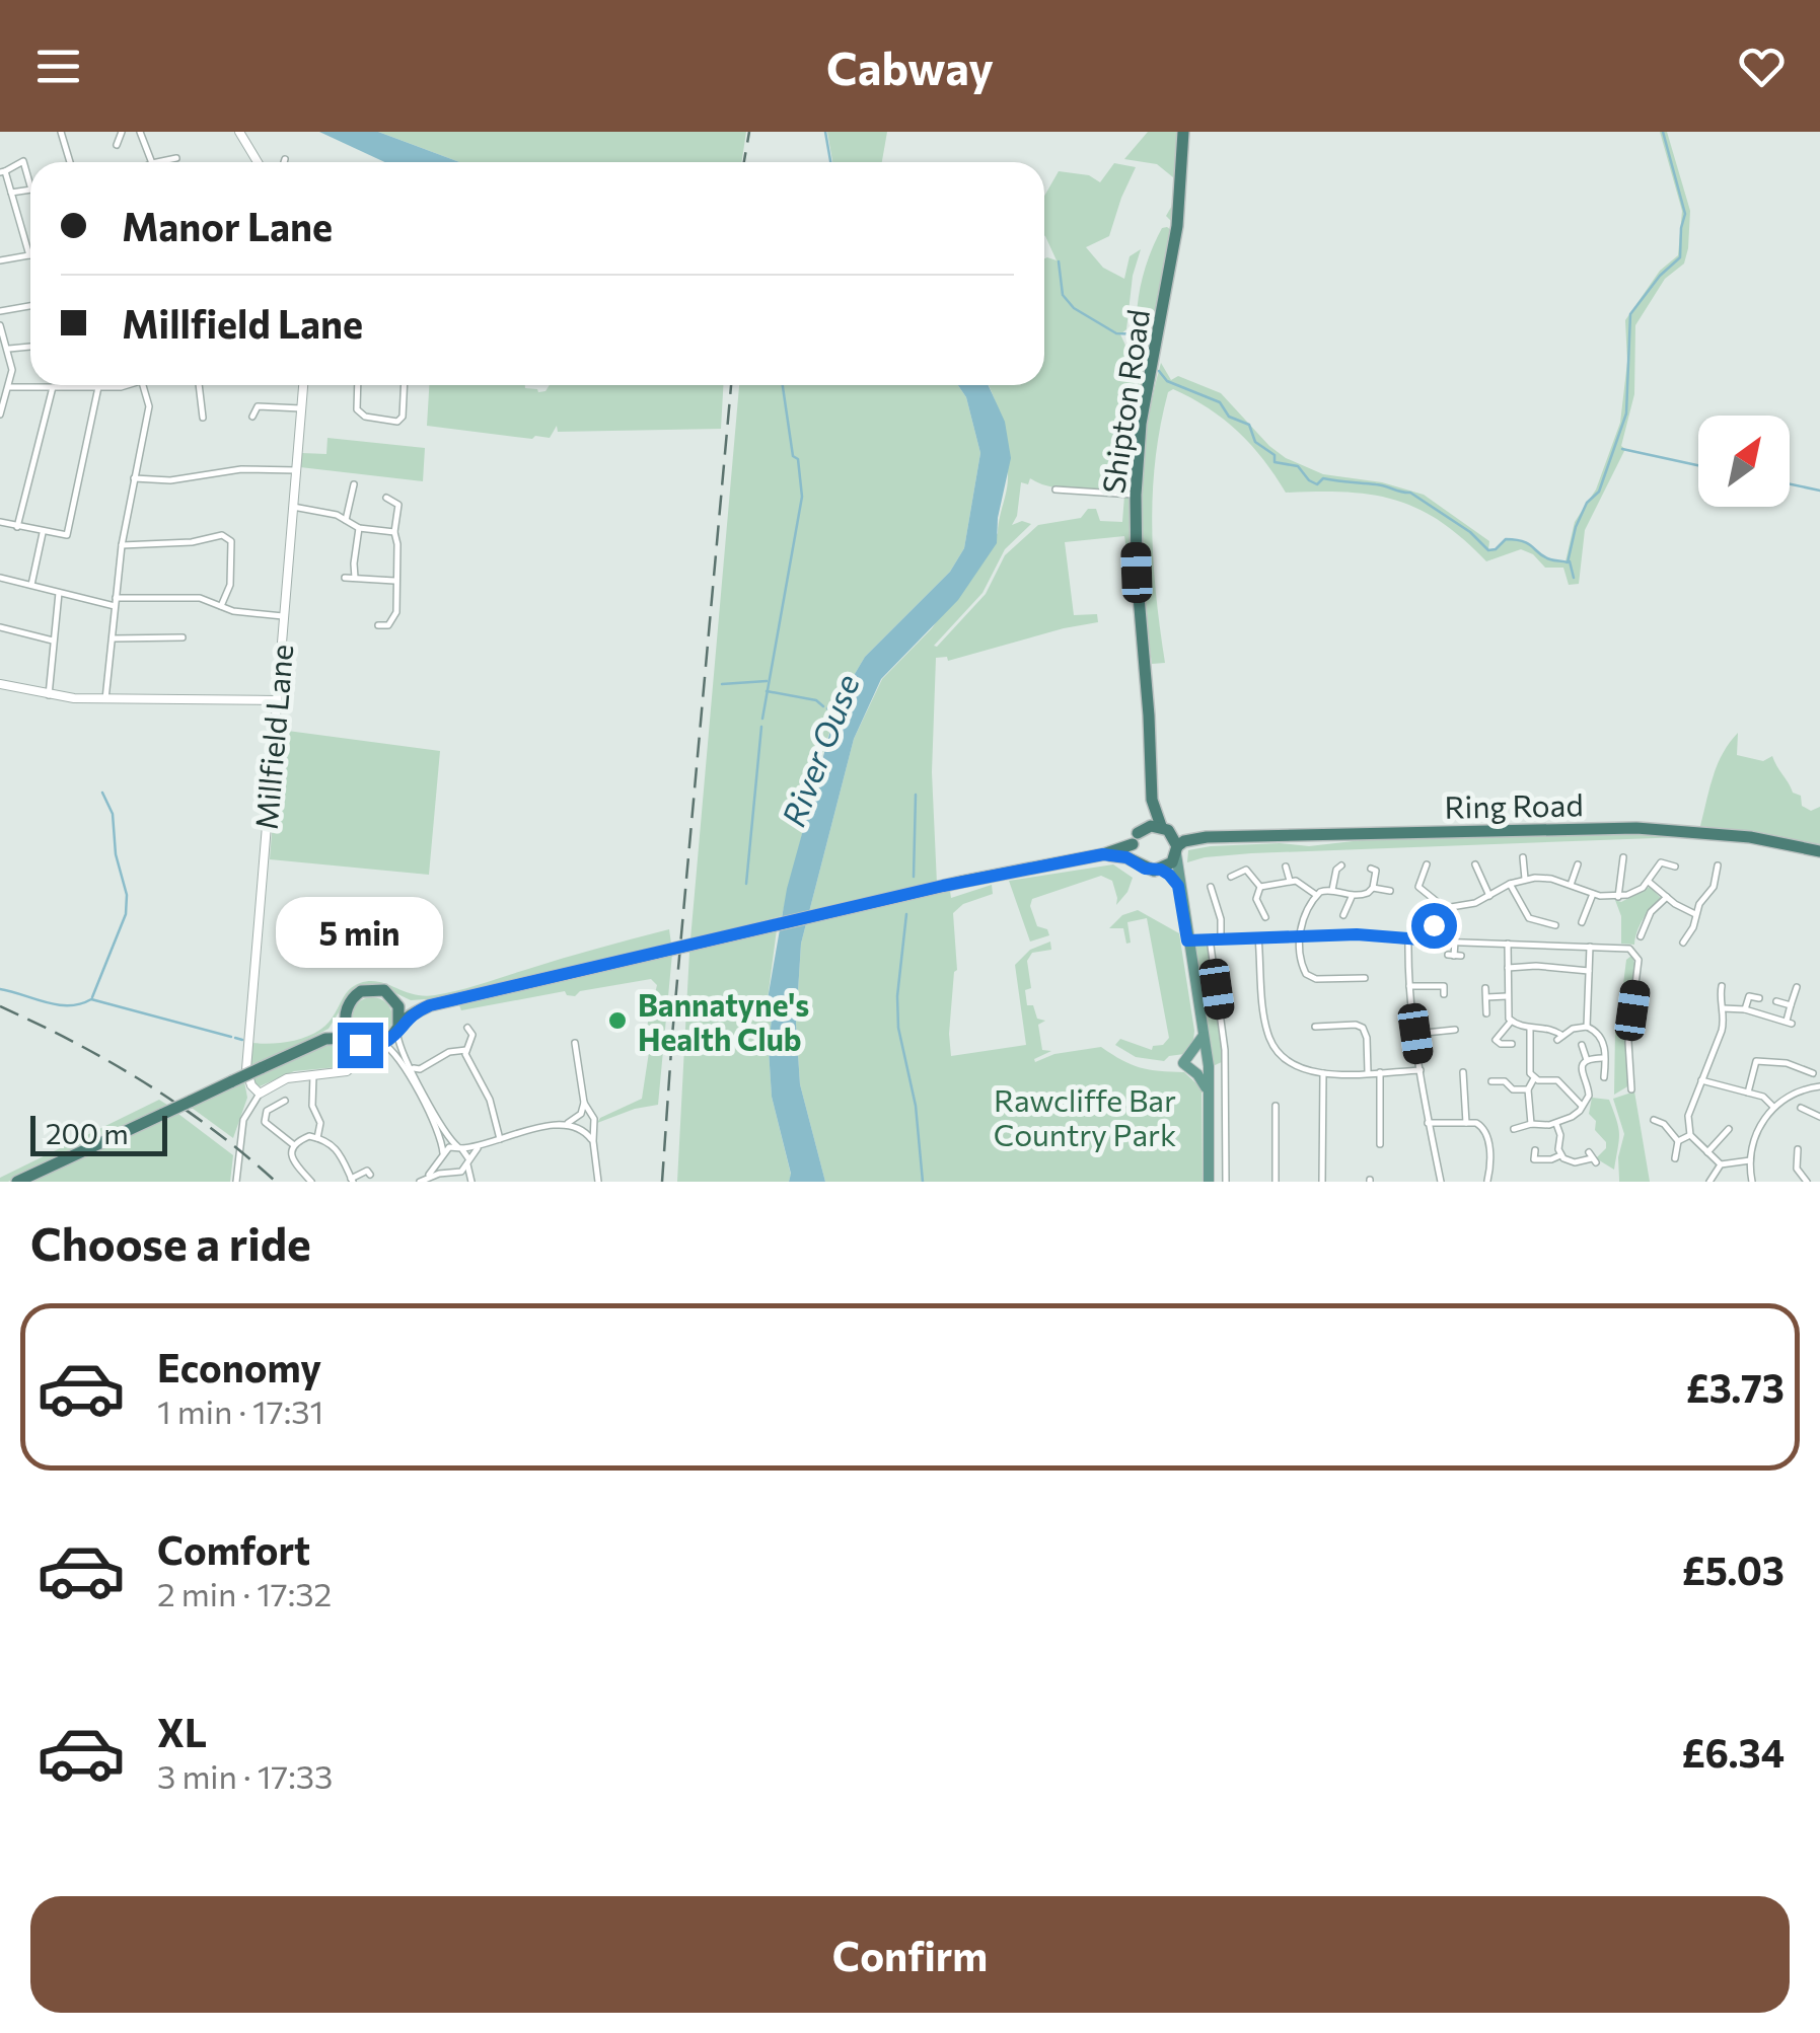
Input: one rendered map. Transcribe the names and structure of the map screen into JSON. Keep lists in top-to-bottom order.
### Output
{
  "streets": {
    "highway": ["Shipton Road", "Ring Road"],
    "street": ["Millfield Lane"]
  },
  "crossings": [
    ["Shipton Road", "Ring Road"]
  ],
  "water": ["River Ouse"],
  "parks": ["Rawcliffe Bar Country Park"],
  "places": ["Bannatyne's Health Club"],
  "scale_bar": "200 m",
  "north": "top right",
  "page": {
    "header": "Cabway",
    "banner": ["Manor Lane", "Millfield Lane"],
    "bubble": "5 min",
    "scale": "200 m",
    "heading": "Choose a ride",
    "list": [
      {
        "name": "Economy",
        "note": "1 min · 17:31",
        "value": "£3.73"
      },
      {
        "name": "Comfort",
        "note": "2 min · 17:32",
        "value": "£5.03"
      },
      {
        "name": "XL",
        "note": "3 min · 17:33",
        "value": "£6.34"
      }
    ],
    "buttons": "Confirm"
  }
}
